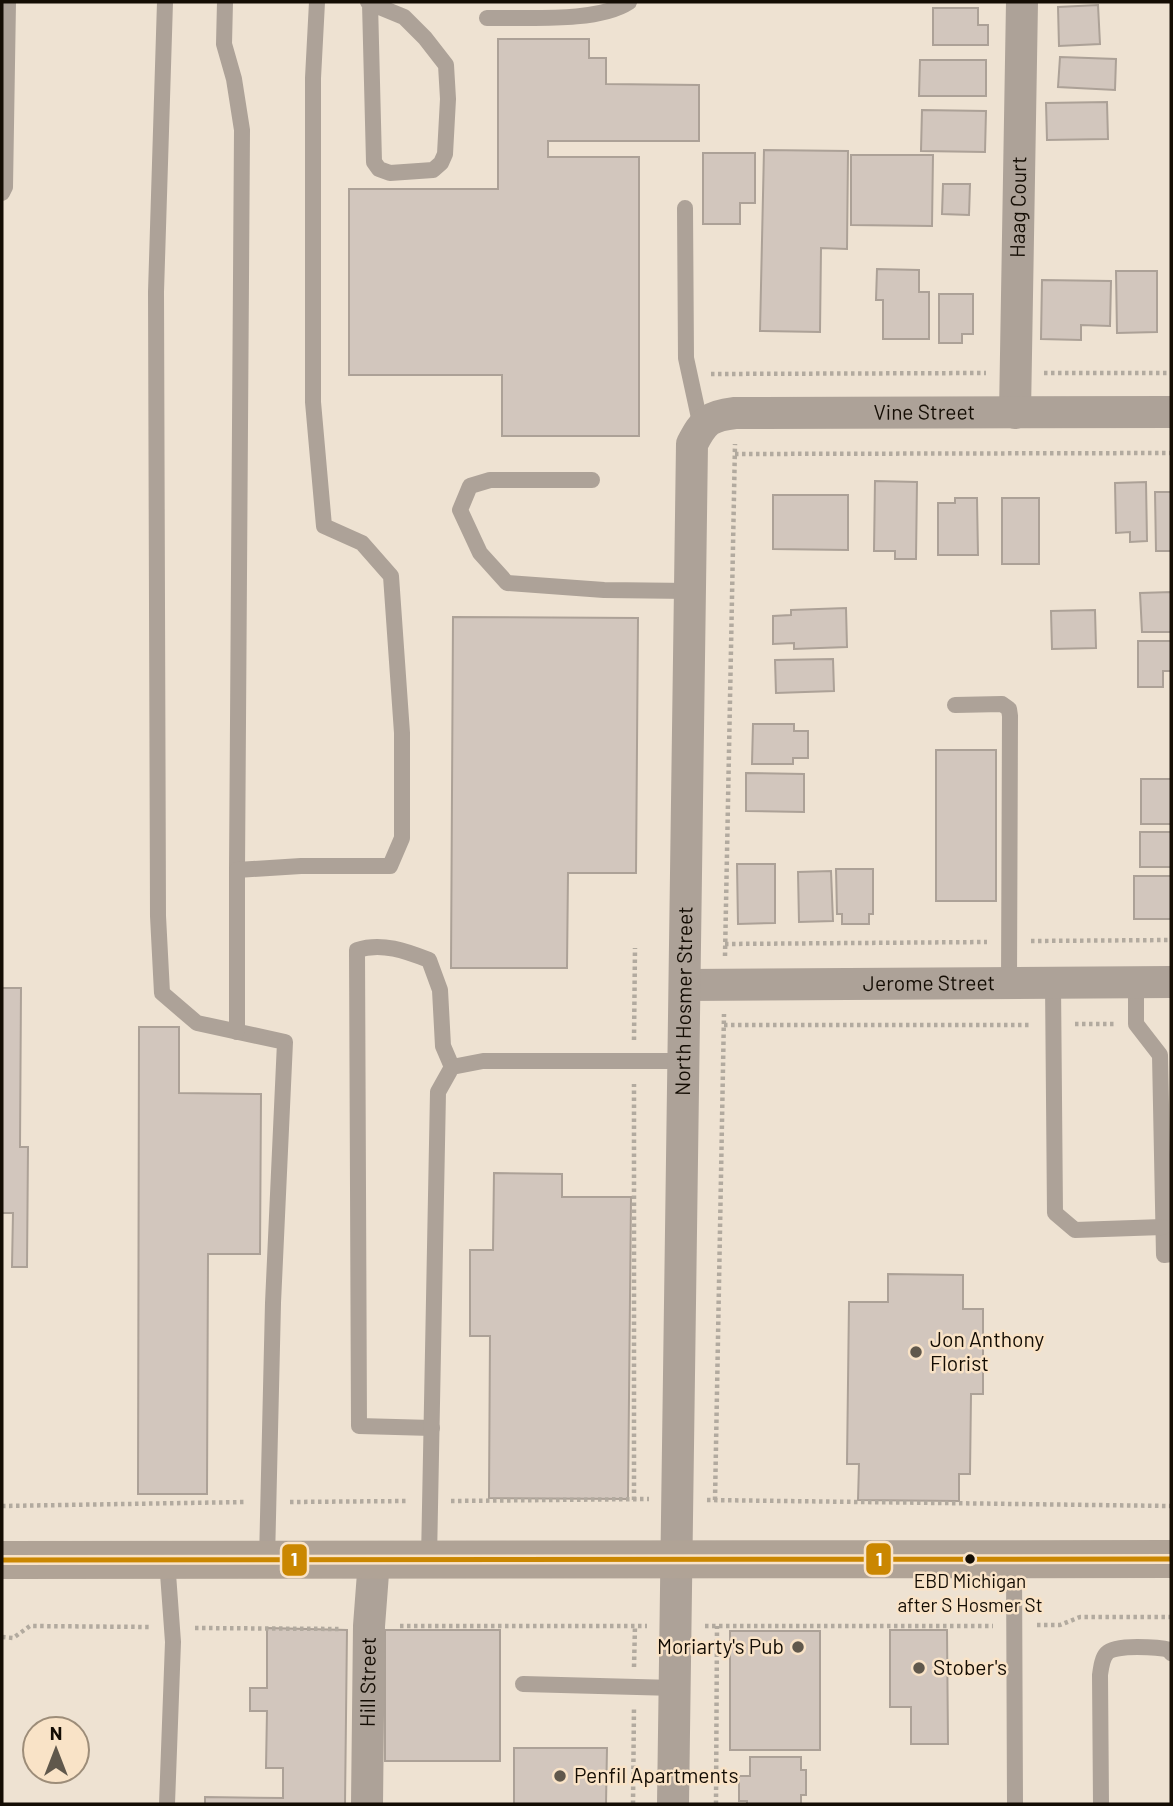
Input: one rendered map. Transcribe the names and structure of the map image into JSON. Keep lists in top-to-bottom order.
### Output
{
  "streets": {
    "street": [
      "Haag Court",
      "Vine Street",
      "Jerome Street",
      "North Hosmer Street",
      "Hill Street"
    ]
  },
  "crossings": [
    ["Haag Court", "Vine Street"],
    ["Vine Street", "North Hosmer Street"],
    ["Jerome Street", "North Hosmer Street"]
  ],
  "places": [
    "Jon Anthony Florist",
    "EBD Michigan after S Hosmer St",
    "Moriarty's Pub",
    "Stober's",
    "Penfil Apartments"
  ],
  "lines": ["transit line 1"],
  "north": "top"
}
